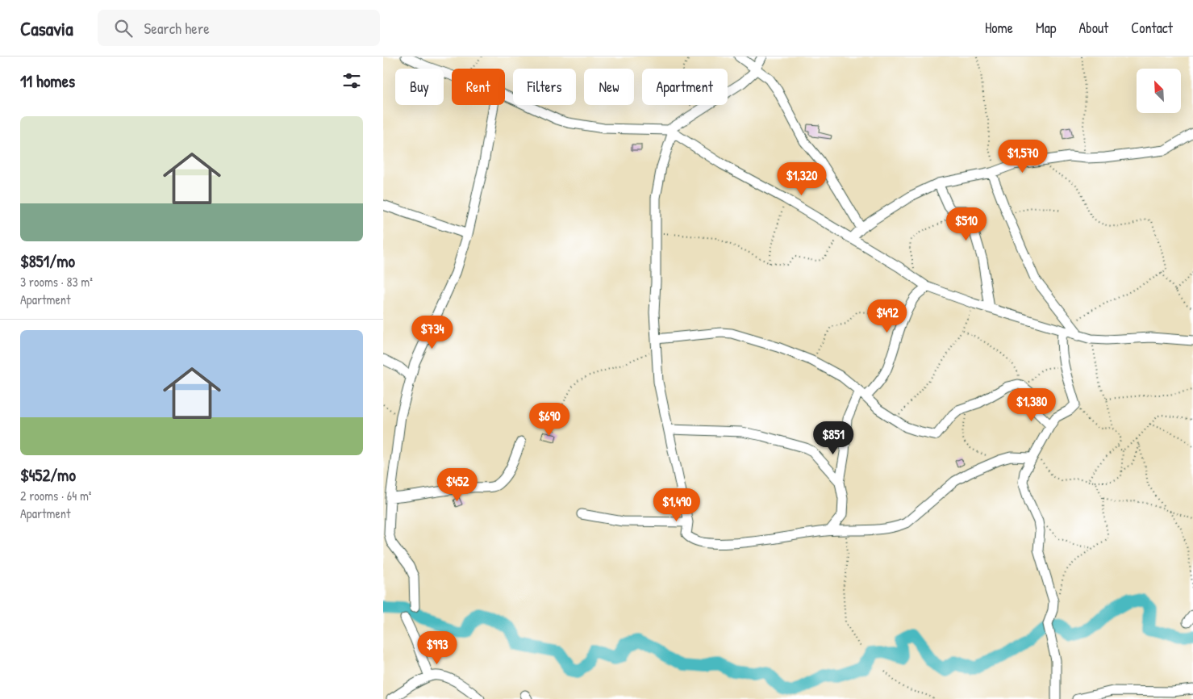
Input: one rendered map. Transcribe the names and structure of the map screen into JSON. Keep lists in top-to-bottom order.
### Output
{
  "north": "top left",
  "page": {
    "header": "Casavia",
    "search": "Search here",
    "nav": [
      "Home",
      "Map",
      "About",
      "Contact"
    ],
    "heading": "11 homes",
    "chip": [
      "Buy",
      "Rent",
      "Filters",
      "New",
      "Apartment"
    ],
    "list": [
      {
        "name": "$851/mo",
        "note": "3 rooms · 83 m² · Apartment"
      },
      {
        "name": "$452/mo",
        "note": "2 rooms · 64 m² · Apartment"
      }
    ],
    "price": [
      "$1,570",
      "$1,320",
      "$510",
      "$492",
      "$734",
      "$1,380",
      "$690",
      "$851",
      "$452",
      "$1,490",
      "$993"
    ]
  }
}
